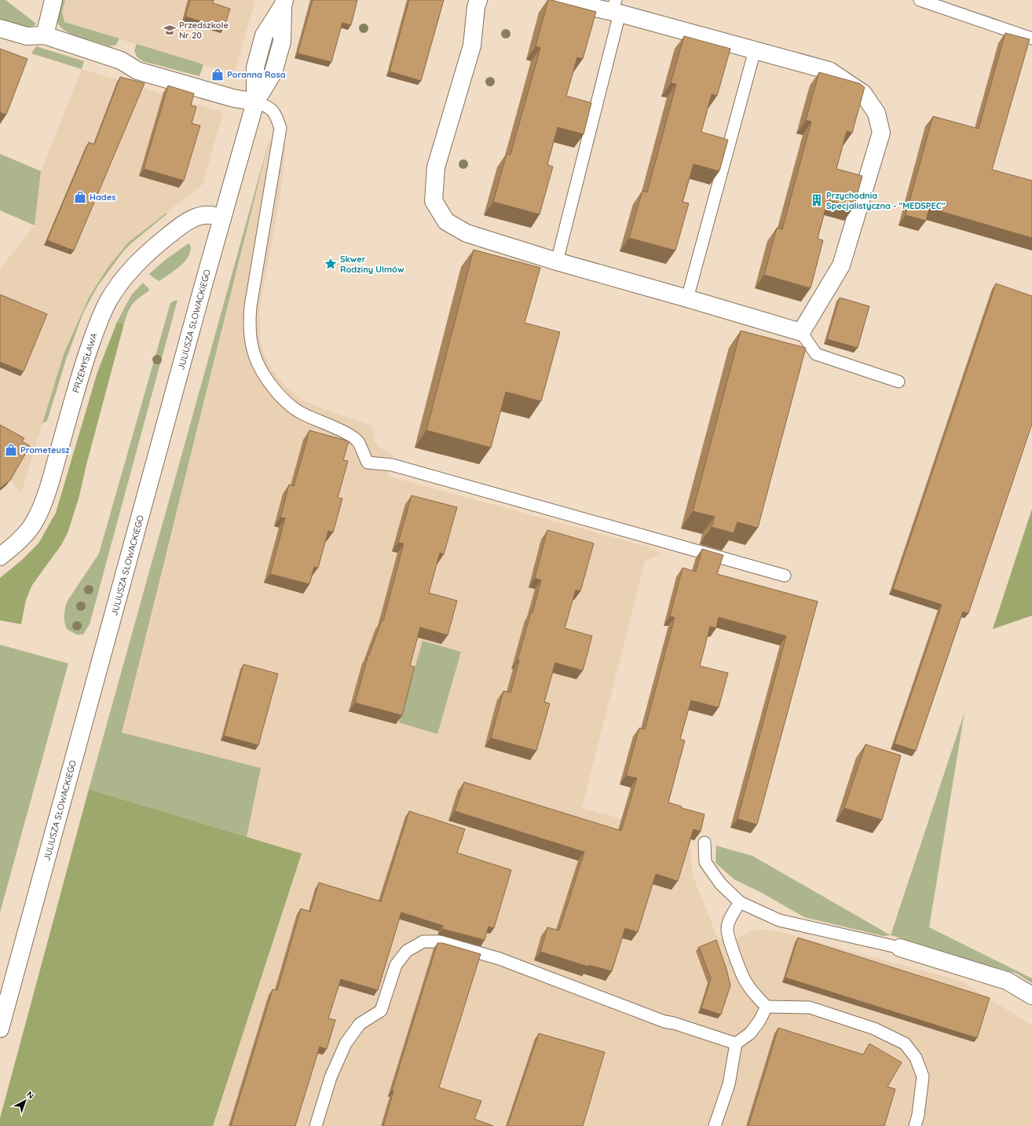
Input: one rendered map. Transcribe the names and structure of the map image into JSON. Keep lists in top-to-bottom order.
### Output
{
  "streets": {
    "street": ["JULIUSZA SŁOWACKIEGO", "PRZEMYSŁAWA"]
  },
  "crossings": [
    ["JULIUSZA SŁOWACKIEGO", "PRZEMYSŁAWA"]
  ],
  "places": {
    "school or university": ["Przedszkole Nr 20"],
    "shop": ["Poranna Rosa", "Hades", "Prometeusz"],
    "building": ["Przychodnia Specjalistyczna - \"MEDSPEC\""],
    "place": ["Skwer Rodziny Ulmów"]
  },
  "north": "top right"
}
